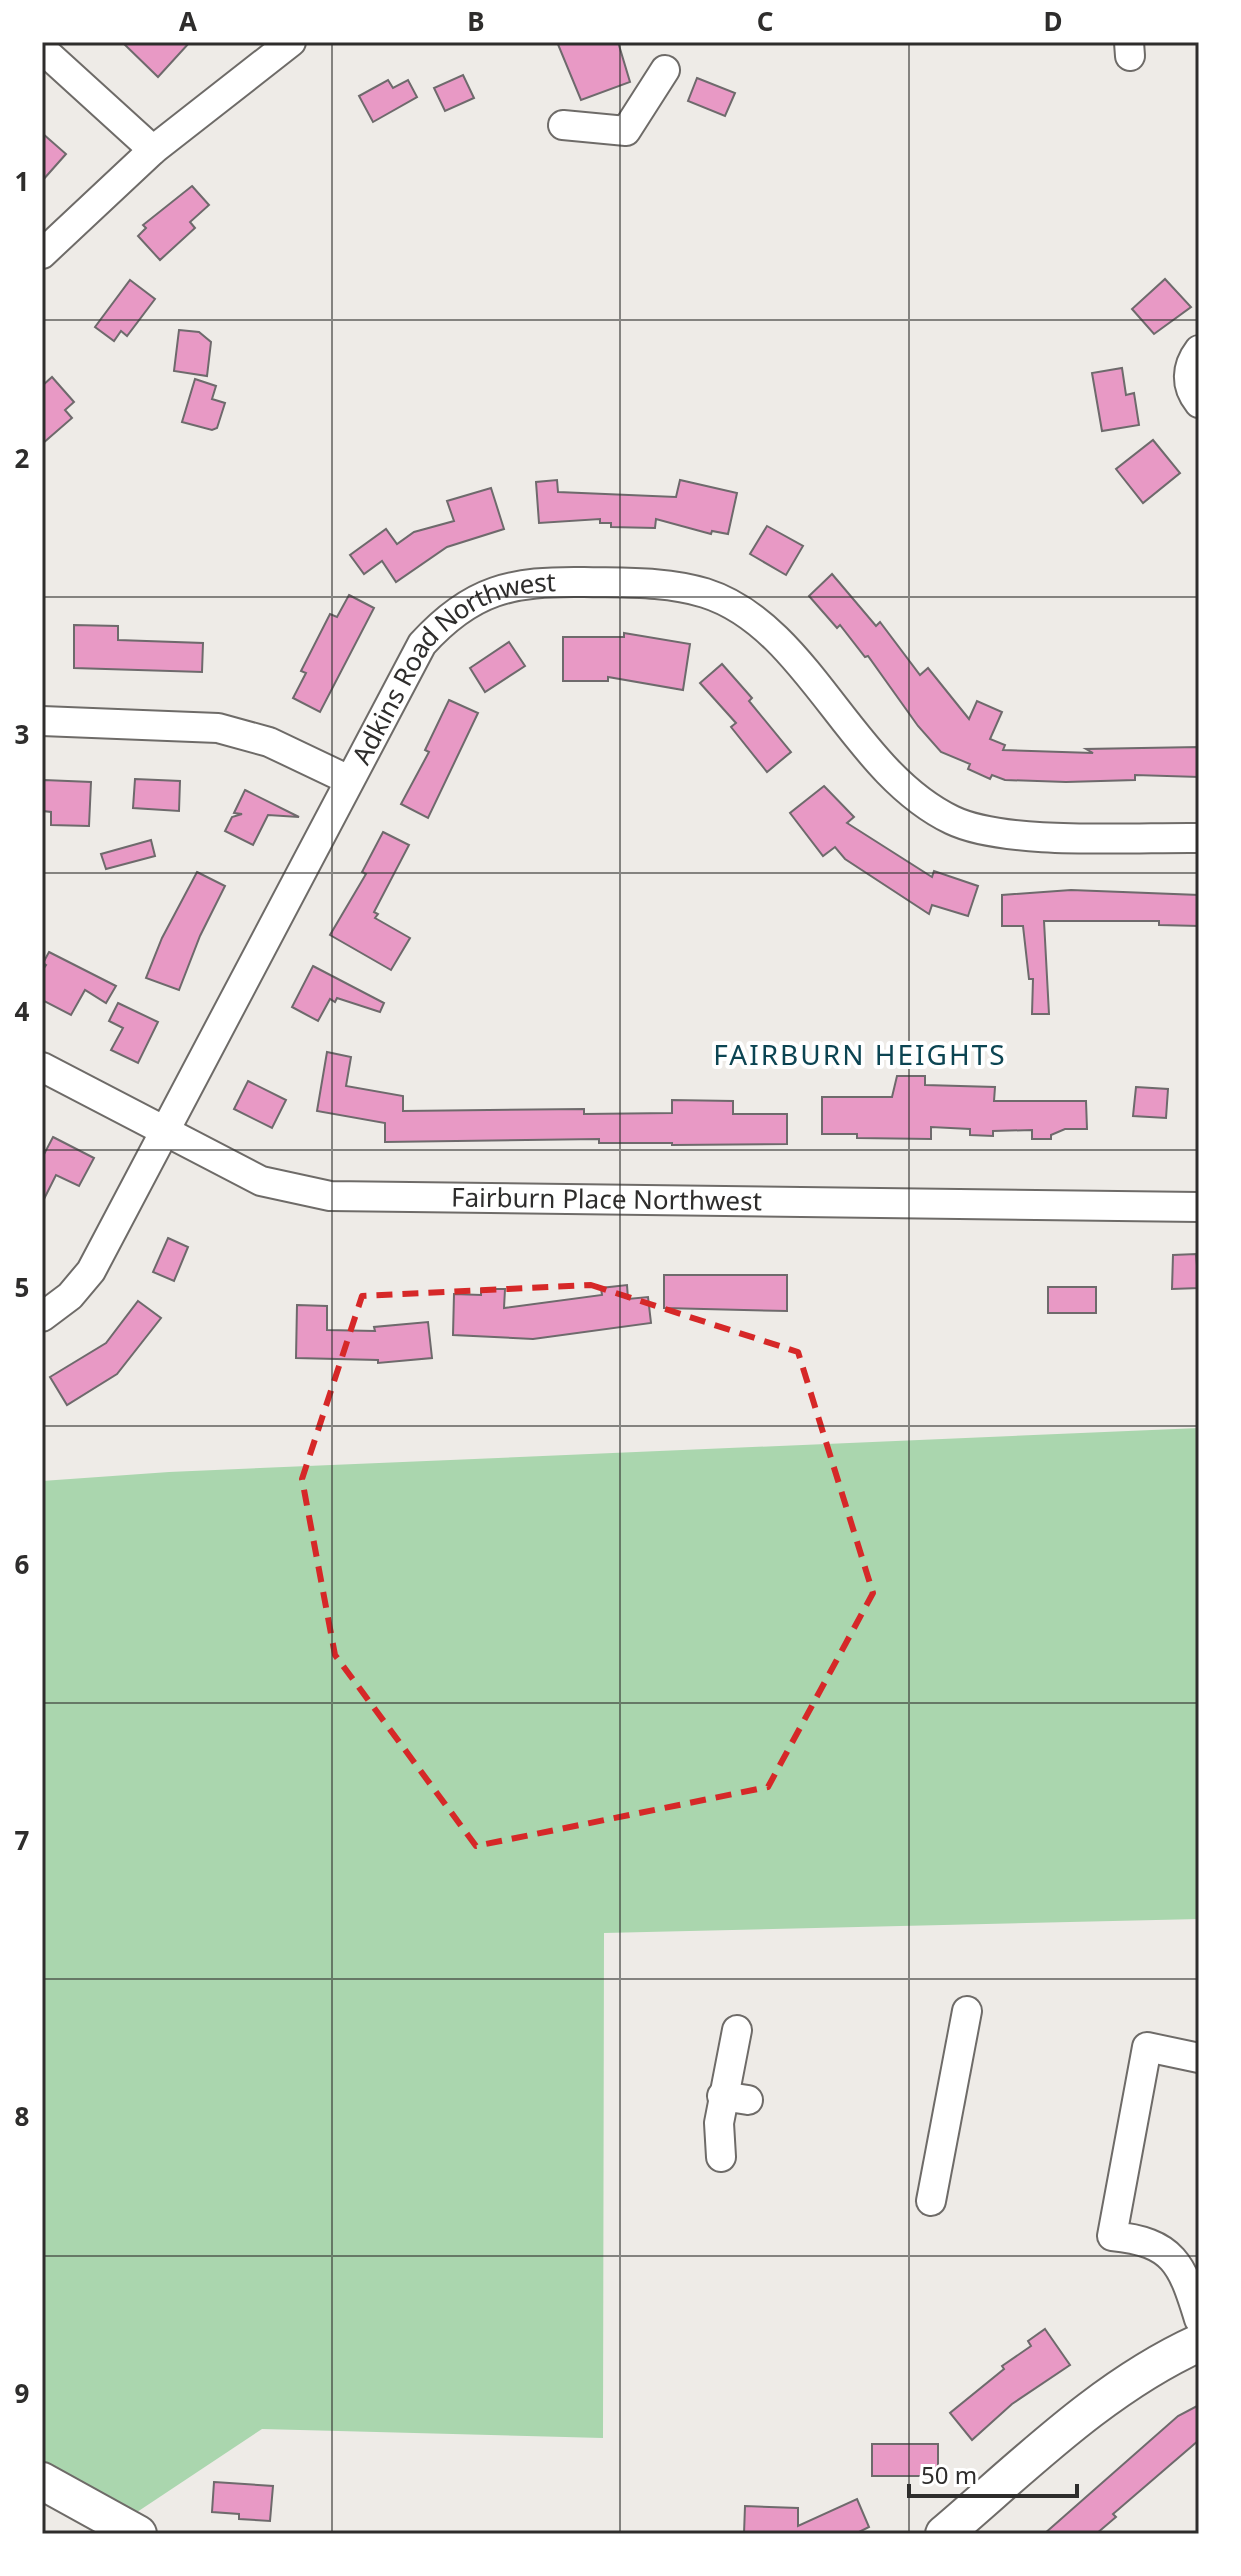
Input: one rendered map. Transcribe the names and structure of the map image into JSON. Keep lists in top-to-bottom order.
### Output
{
  "streets": {
    "street": ["Adkins Road Northwest", "Fairburn Place Northwest"]
  },
  "crossings": [
    ["Adkins Road Northwest", "Fairburn Place Northwest"]
  ],
  "districts": ["FAIRBURN HEIGHTS"],
  "scale_bar": "50 m",
  "grid": {
    "columns": [
      "A",
      "B",
      "C",
      "D"
    ],
    "rows": [
      "1",
      "2",
      "3",
      "4",
      "5",
      "6",
      "7",
      "8",
      "9"
    ]
  }
}
